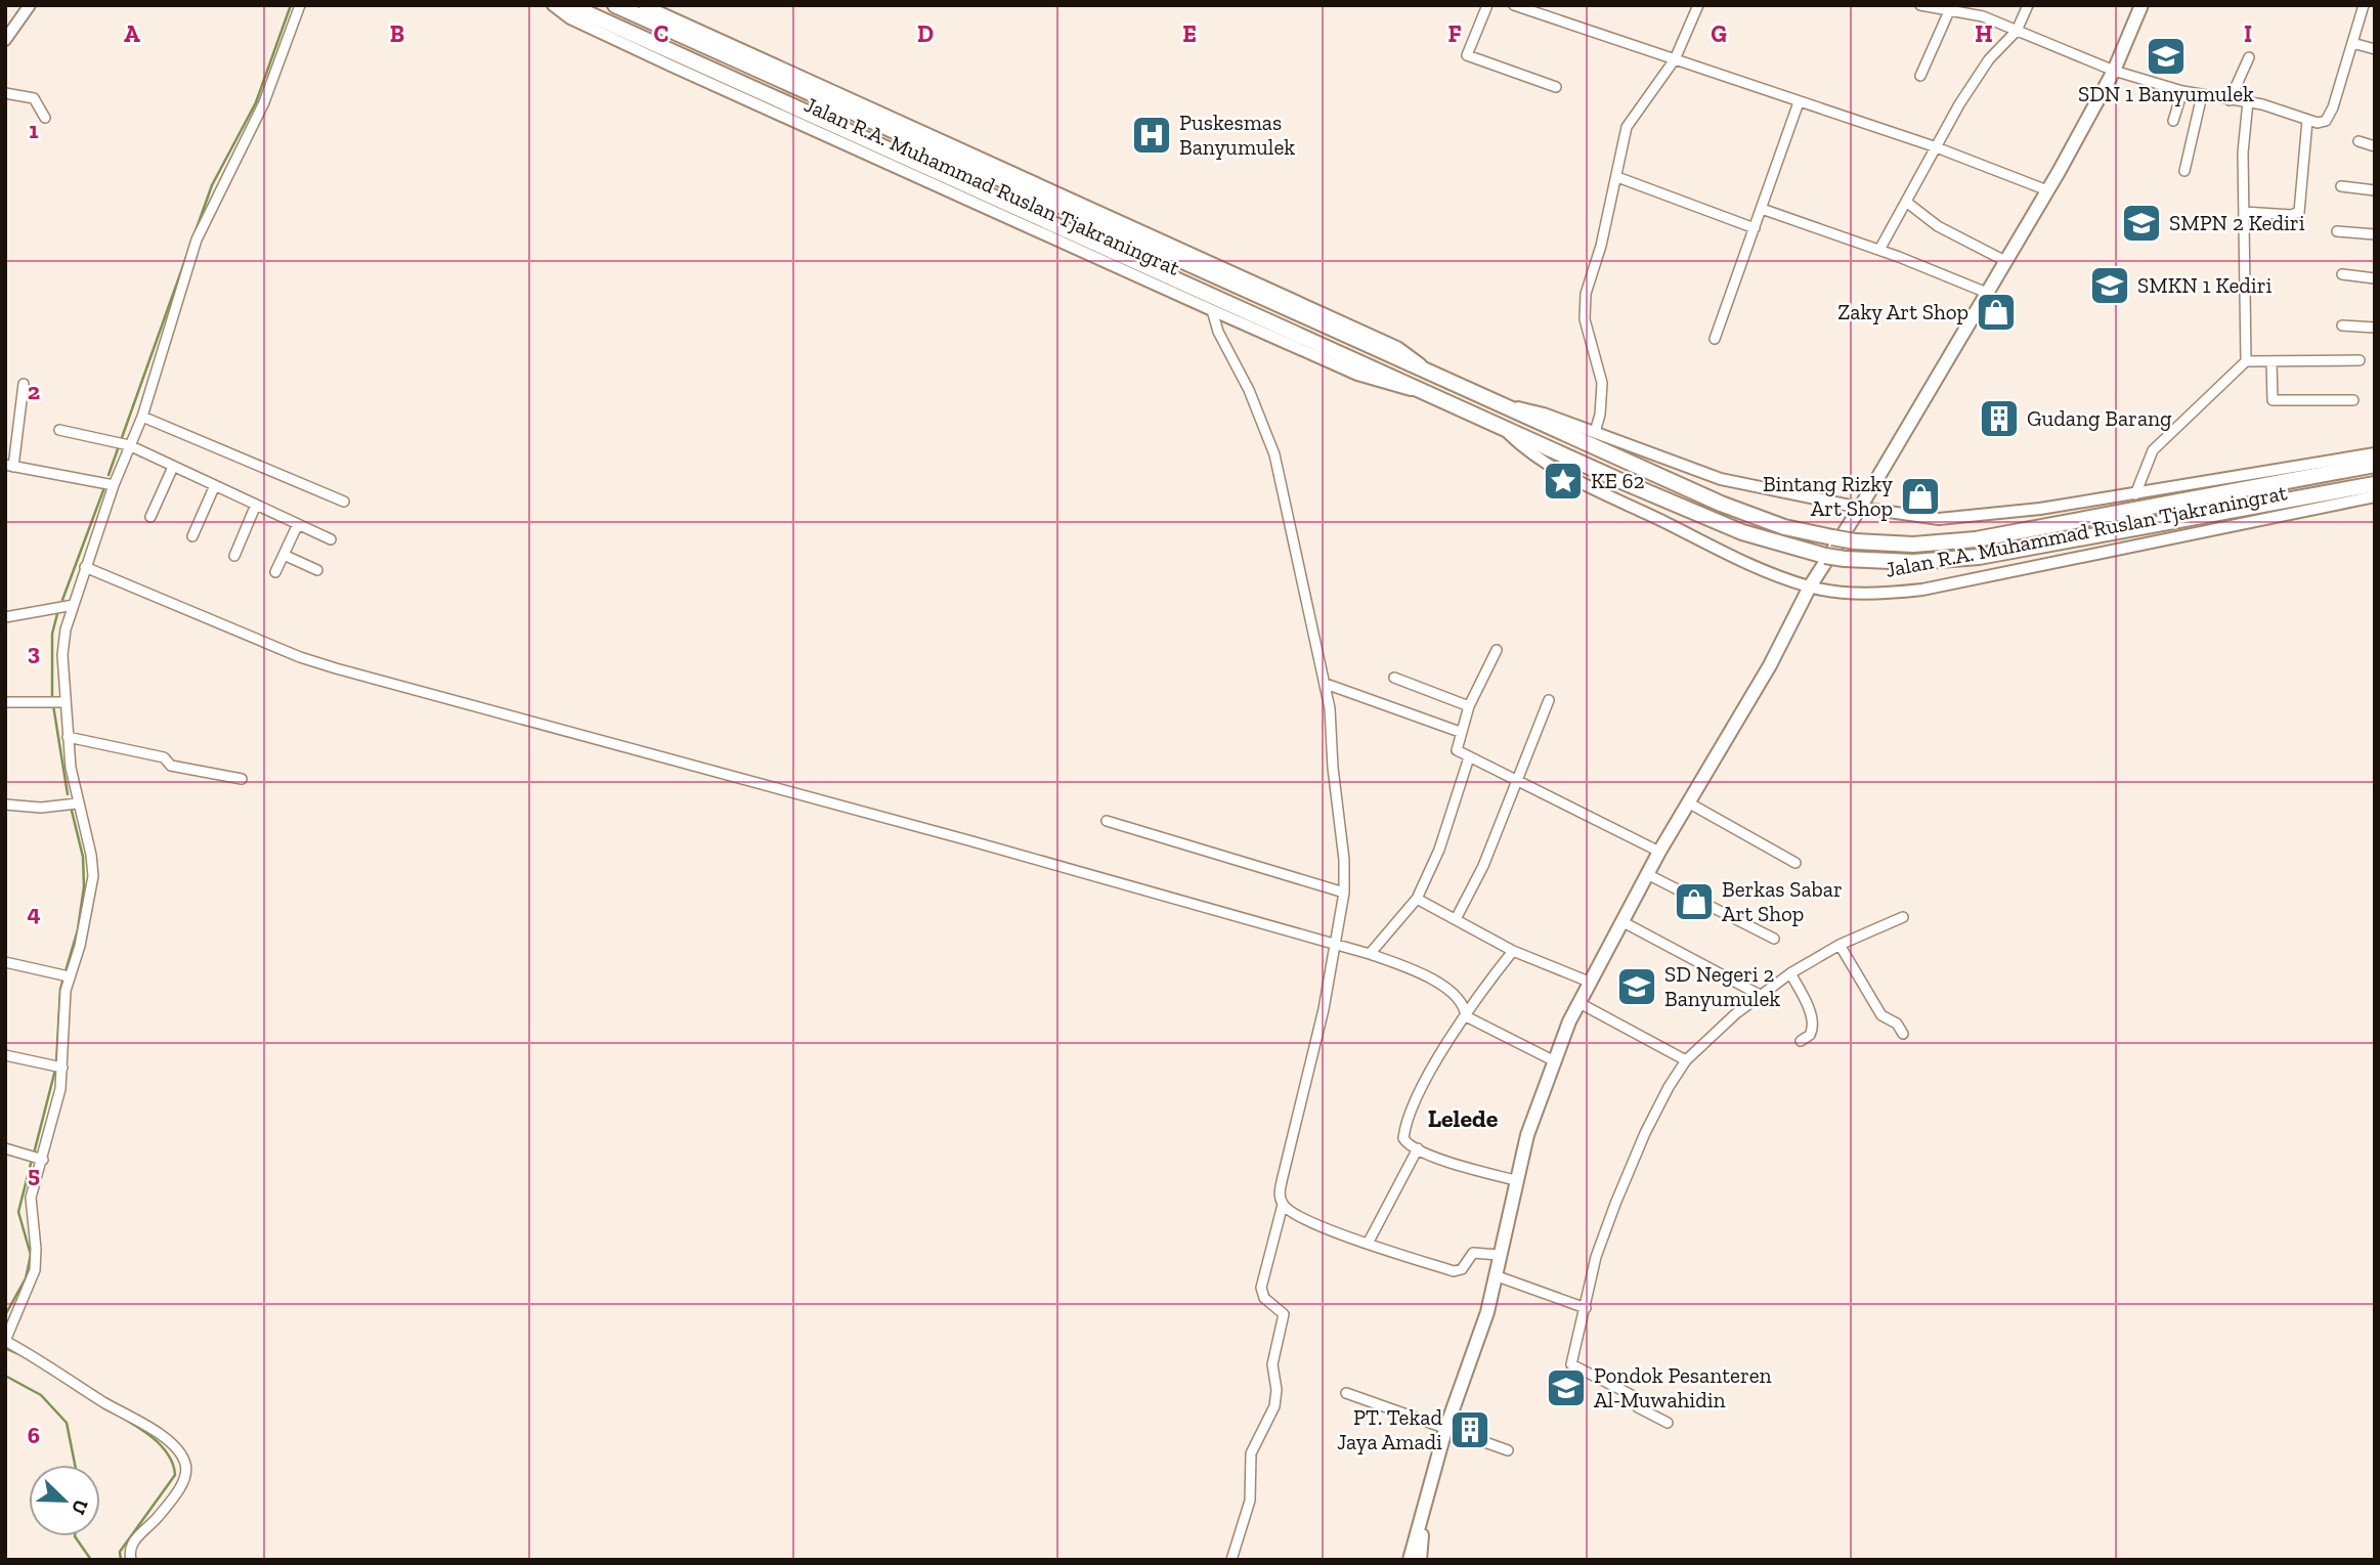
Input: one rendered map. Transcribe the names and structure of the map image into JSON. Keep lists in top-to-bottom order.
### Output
{
  "streets": {
    "highway": ["Jalan R.A. Muhammad Ruslan Tjakraningrat"]
  },
  "districts": ["Lelede"],
  "places": {
    "school or university": [
      "SDN 1 Banyumulek",
      "SMPN 2 Kediri",
      "SMKN 1 Kediri",
      "SD Negeri 2 Banyumulek",
      "Pondok Pesanteren Al-Muwahidin"
    ],
    "hospital": ["Puskesmas Banyumulek"],
    "shop": ["Zaky Art Shop", "Bintang Rizky Art Shop", "Berkas Sabar Art Shop"],
    "building": ["Gudang Barang", "PT. Tekad Jaya Amadi"],
    "place": ["KE 62"]
  },
  "north": "bottom right",
  "grid": {
    "columns": [
      "A",
      "B",
      "C",
      "D",
      "E",
      "F",
      "G",
      "H",
      "I"
    ],
    "rows": [
      "1",
      "2",
      "3",
      "4",
      "5",
      "6"
    ]
  }
}
